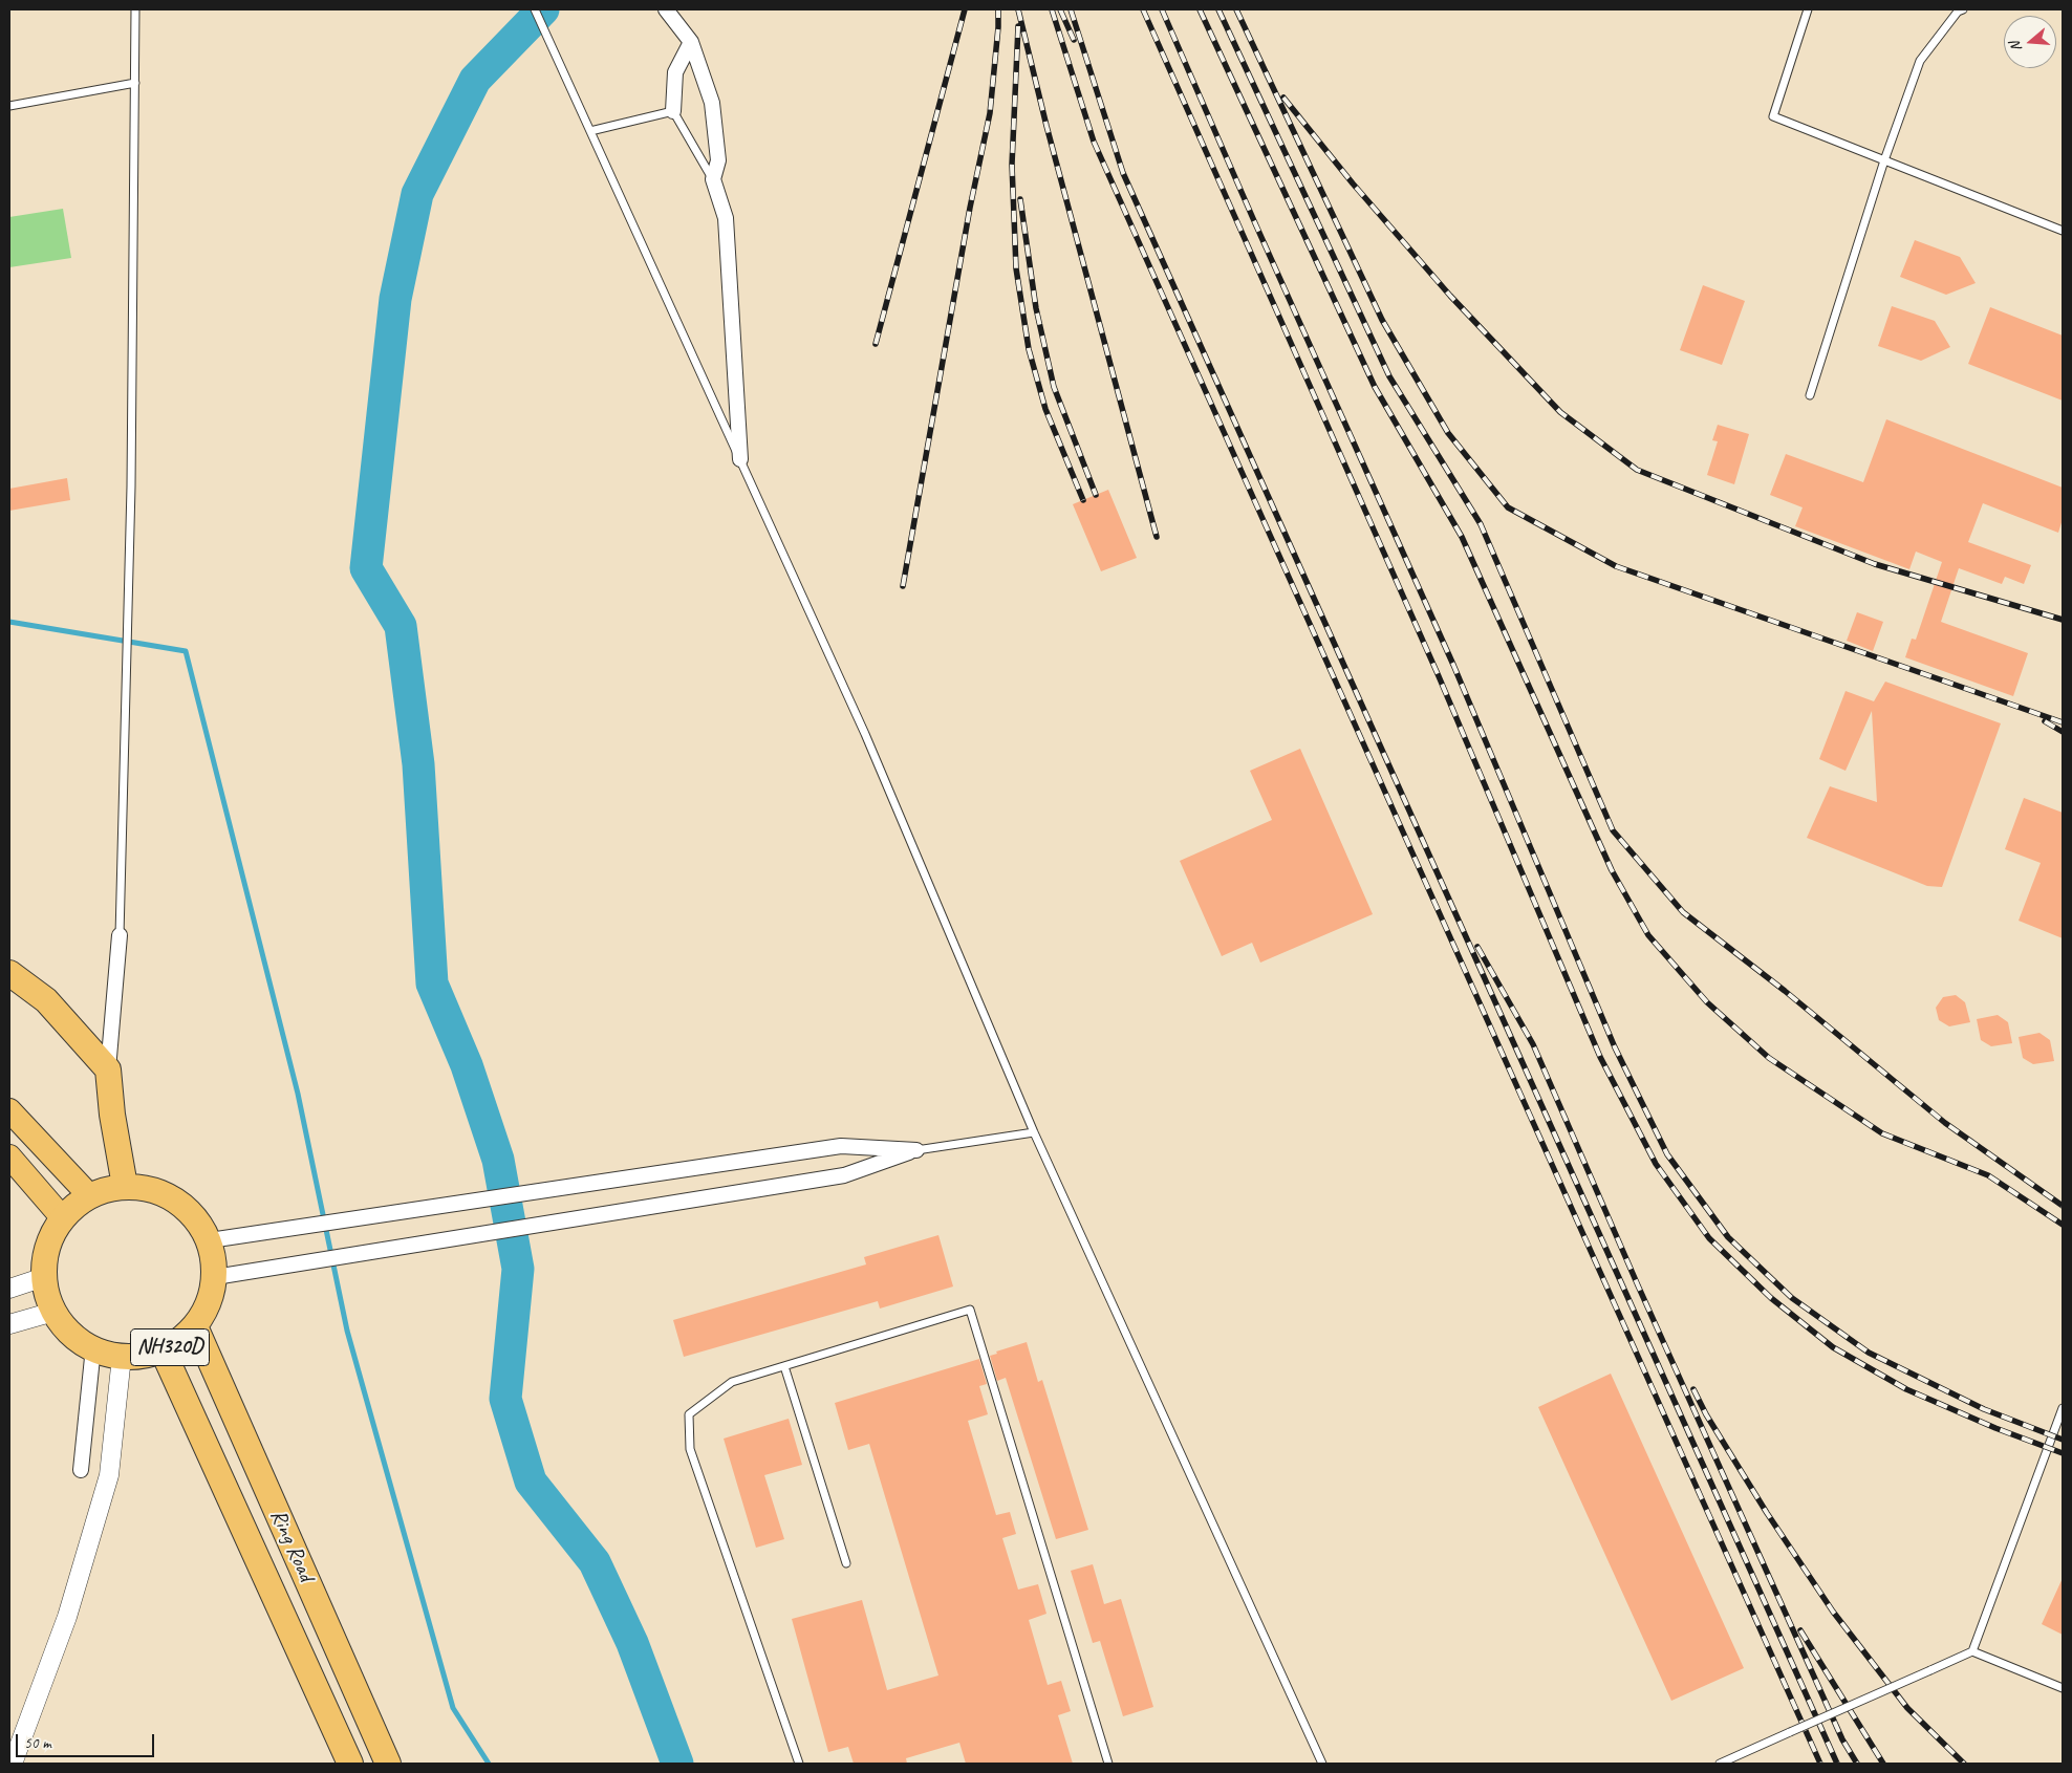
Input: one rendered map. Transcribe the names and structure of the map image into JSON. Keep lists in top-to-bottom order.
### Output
{
  "streets": {
    "highway": ["NH320D", "Ring Road"]
  },
  "crossings": [
    ["NH320D", "Ring Road"]
  ],
  "scale_bar": "50 m",
  "north": "left"
}
